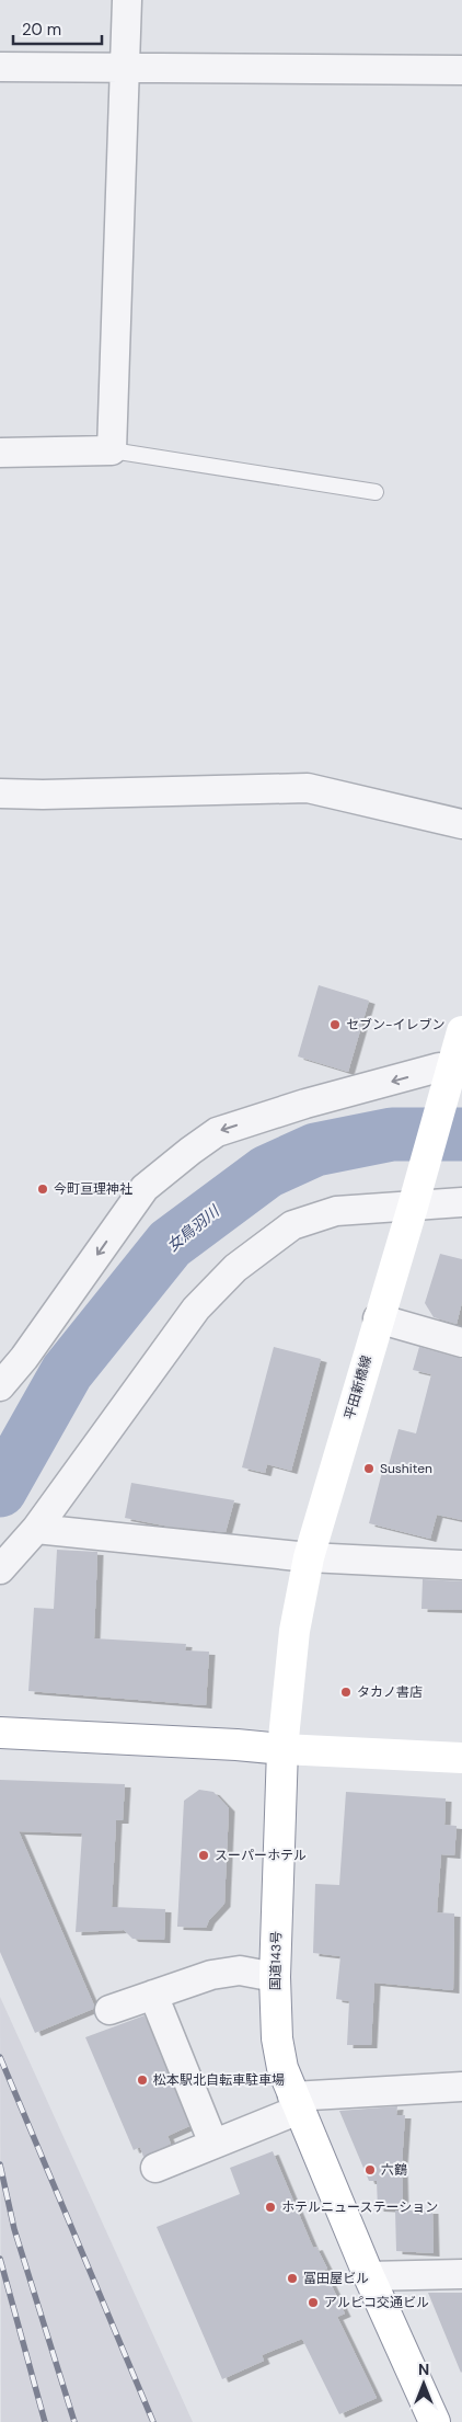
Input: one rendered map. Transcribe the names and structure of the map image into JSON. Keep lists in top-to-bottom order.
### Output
{
  "streets": {
    "main road": ["平田新橋線", "国道143号"]
  },
  "crossings": [
    ["平田新橋線", "国道143号"]
  ],
  "water": ["女鳥羽川"],
  "places": [
    "セブン-イレブン",
    "今町亘理神社",
    "Sushiten",
    "タカノ書店",
    "スーパーホテル",
    "松本駅北自転車駐車場",
    "六鶴",
    "ホテルニューステーション",
    "冨田屋ビル",
    "アルピコ交通ビル"
  ],
  "scale_bar": "20 m",
  "north": "top"
}
